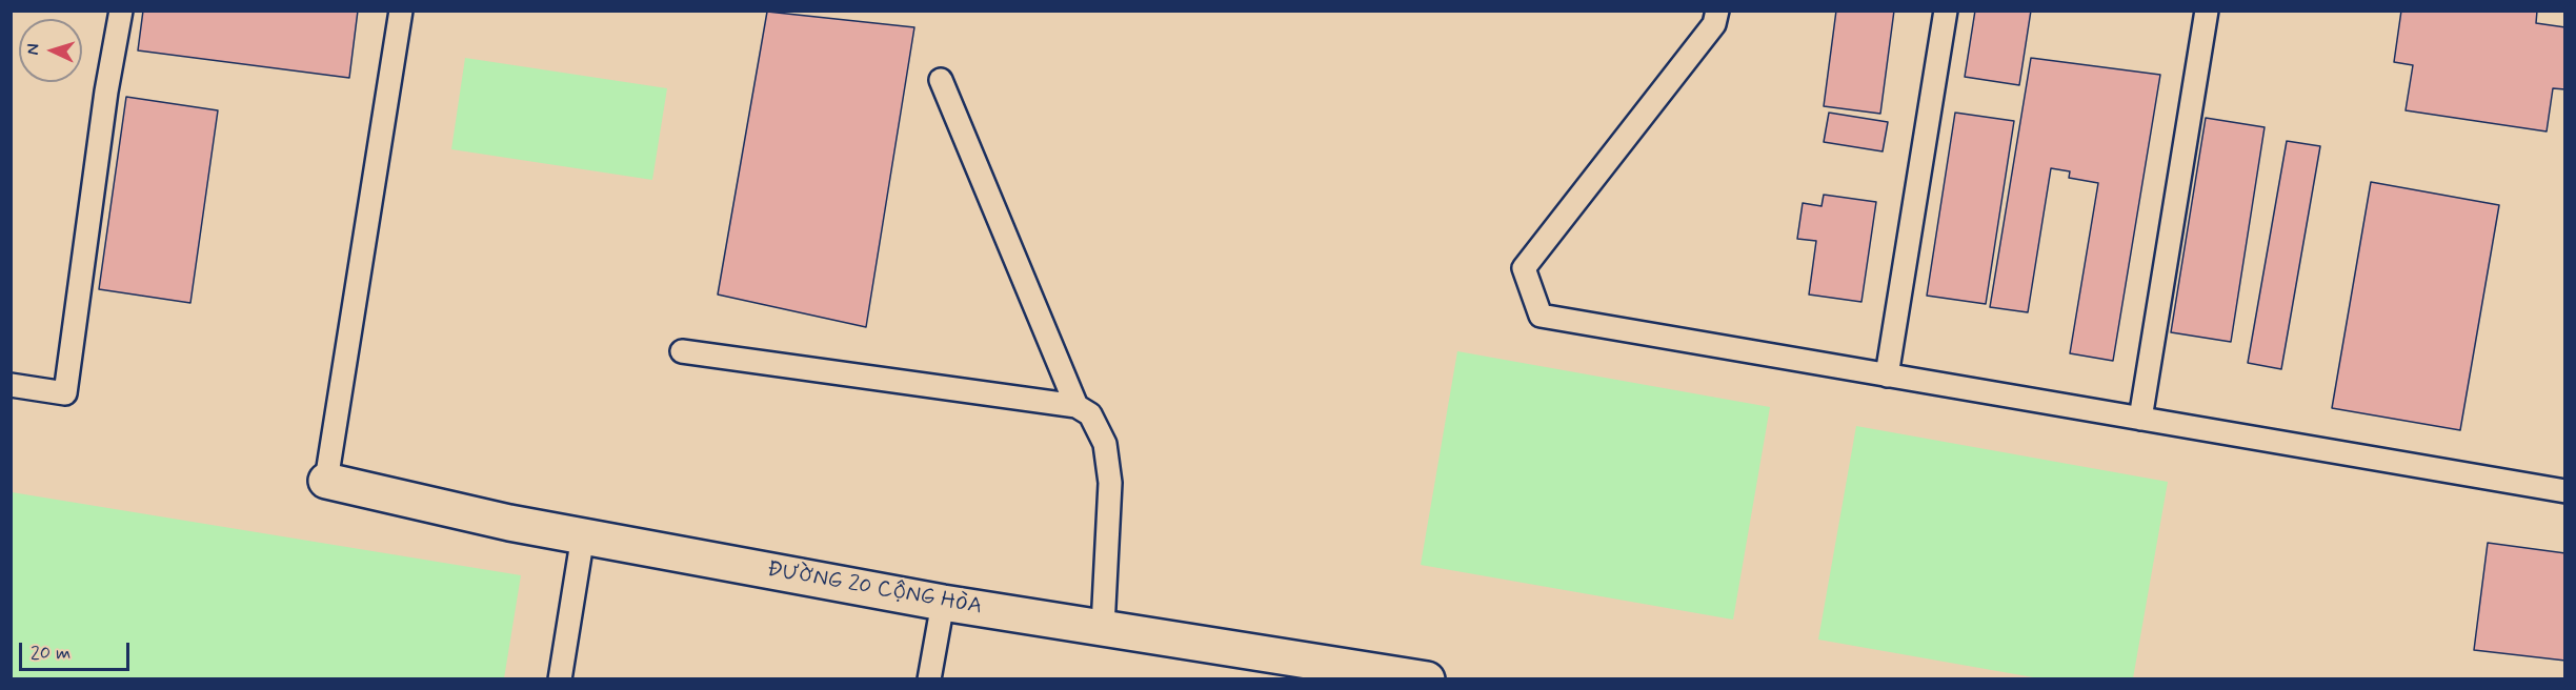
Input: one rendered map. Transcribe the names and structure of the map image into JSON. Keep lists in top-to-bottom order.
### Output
{
  "streets": {
    "street": ["ĐƯỜNG 20 CỘNG HÒA"]
  },
  "scale_bar": "20 m",
  "north": "left"
}
